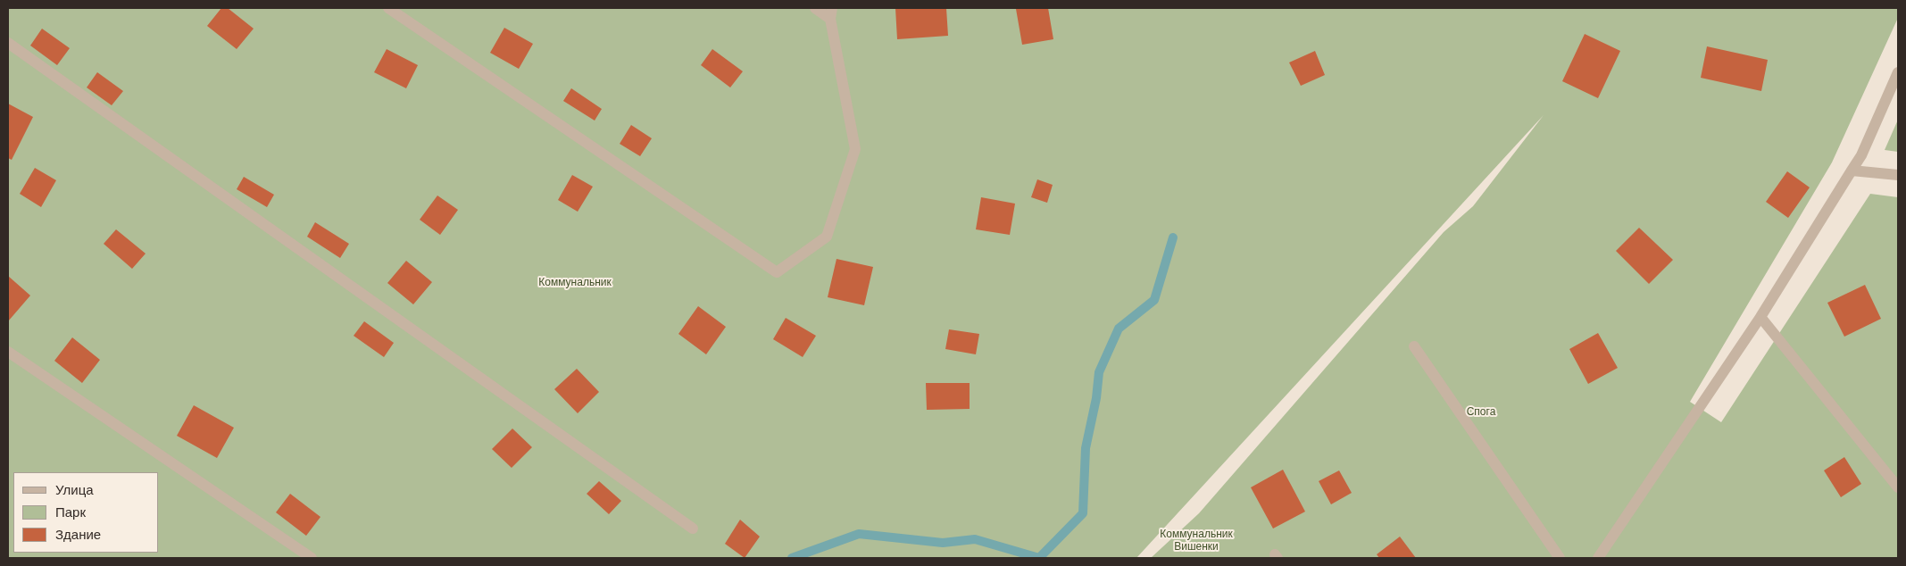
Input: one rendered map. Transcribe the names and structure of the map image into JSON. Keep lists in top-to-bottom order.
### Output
{
  "parks": ["Коммунальник", "Спога", "Коммунальник Вишенки"],
  "legend": ["Улица", "Парк", "Здание"]
}
